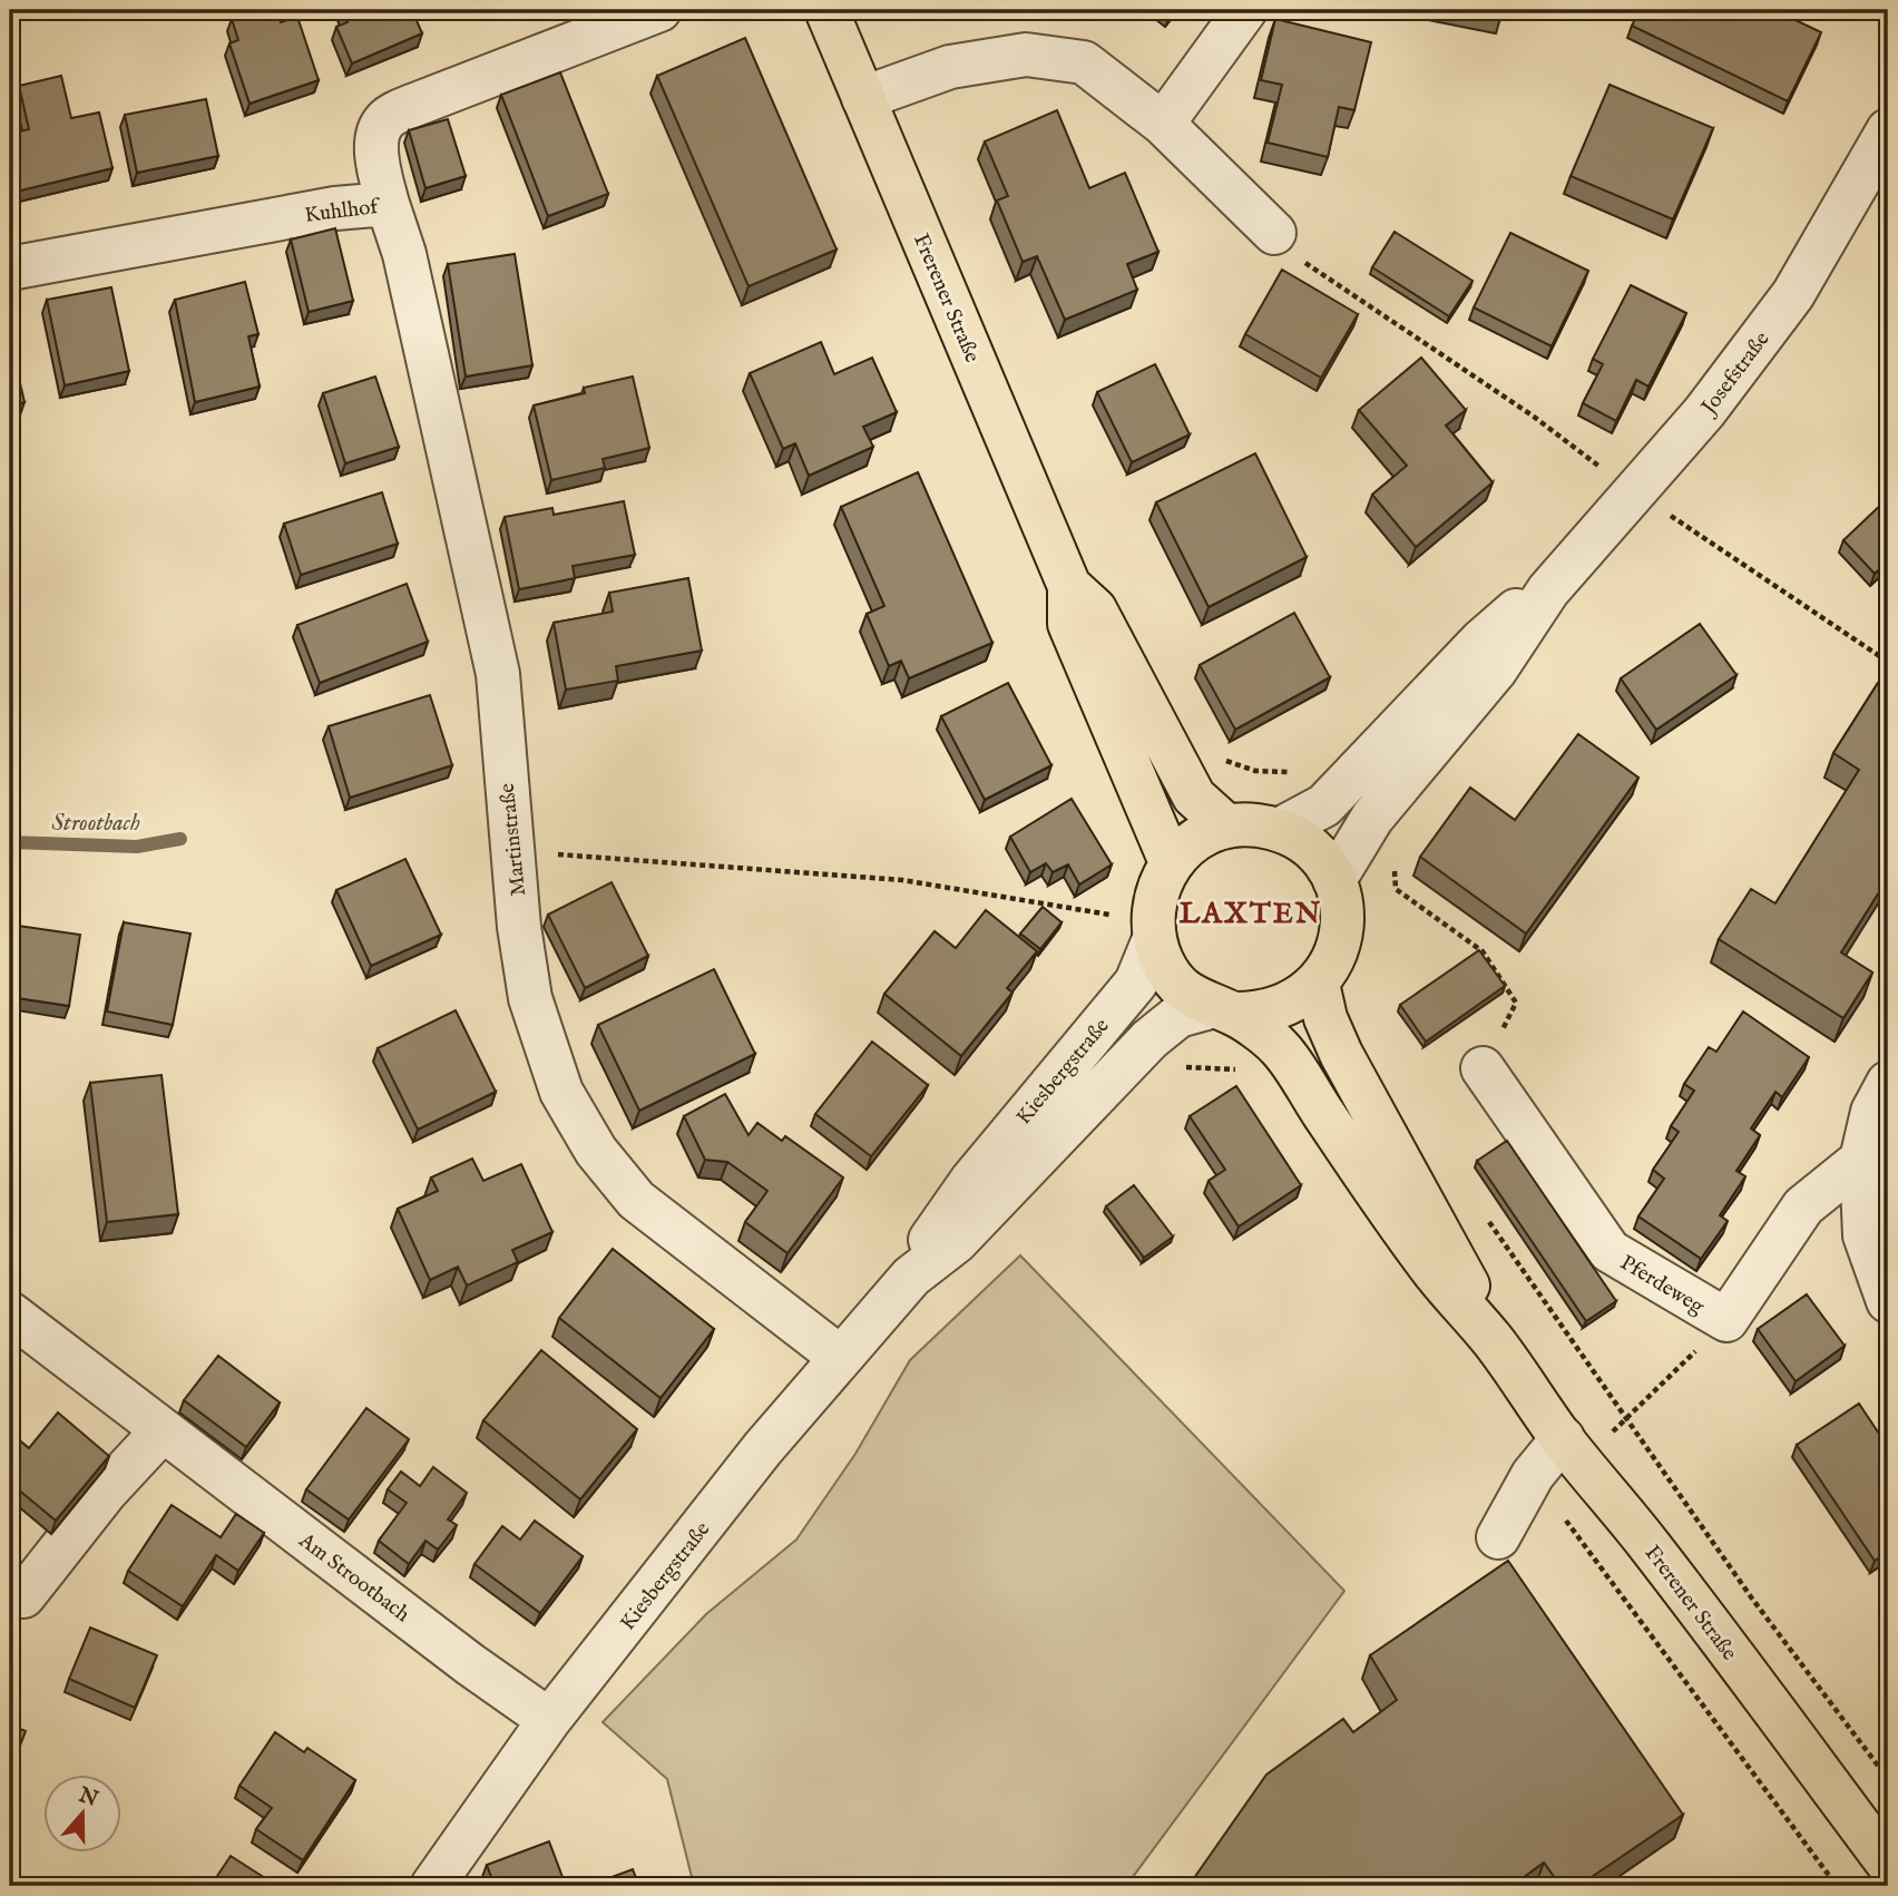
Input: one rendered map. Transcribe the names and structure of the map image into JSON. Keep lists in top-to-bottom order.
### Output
{
  "streets": {
    "main road": ["Frerener Straße"],
    "street": [
      "Kuhlhof",
      "Josefstraße",
      "Martinstraße",
      "Kiesbergstraße",
      "Pferdeweg",
      "Am Strootbach"
    ]
  },
  "crossings": [
    ["Kuhlhof", "Martinstraße"],
    ["Frerener Straße", "Josefstraße"],
    ["Frerener Straße", "Kiesbergstraße"],
    ["Josefstraße", "Kiesbergstraße"],
    ["Martinstraße", "Kiesbergstraße"],
    ["Kiesbergstraße", "Am Strootbach"]
  ],
  "districts": ["LAXTEN"],
  "water": ["Strootbach"],
  "north": "top"
}
